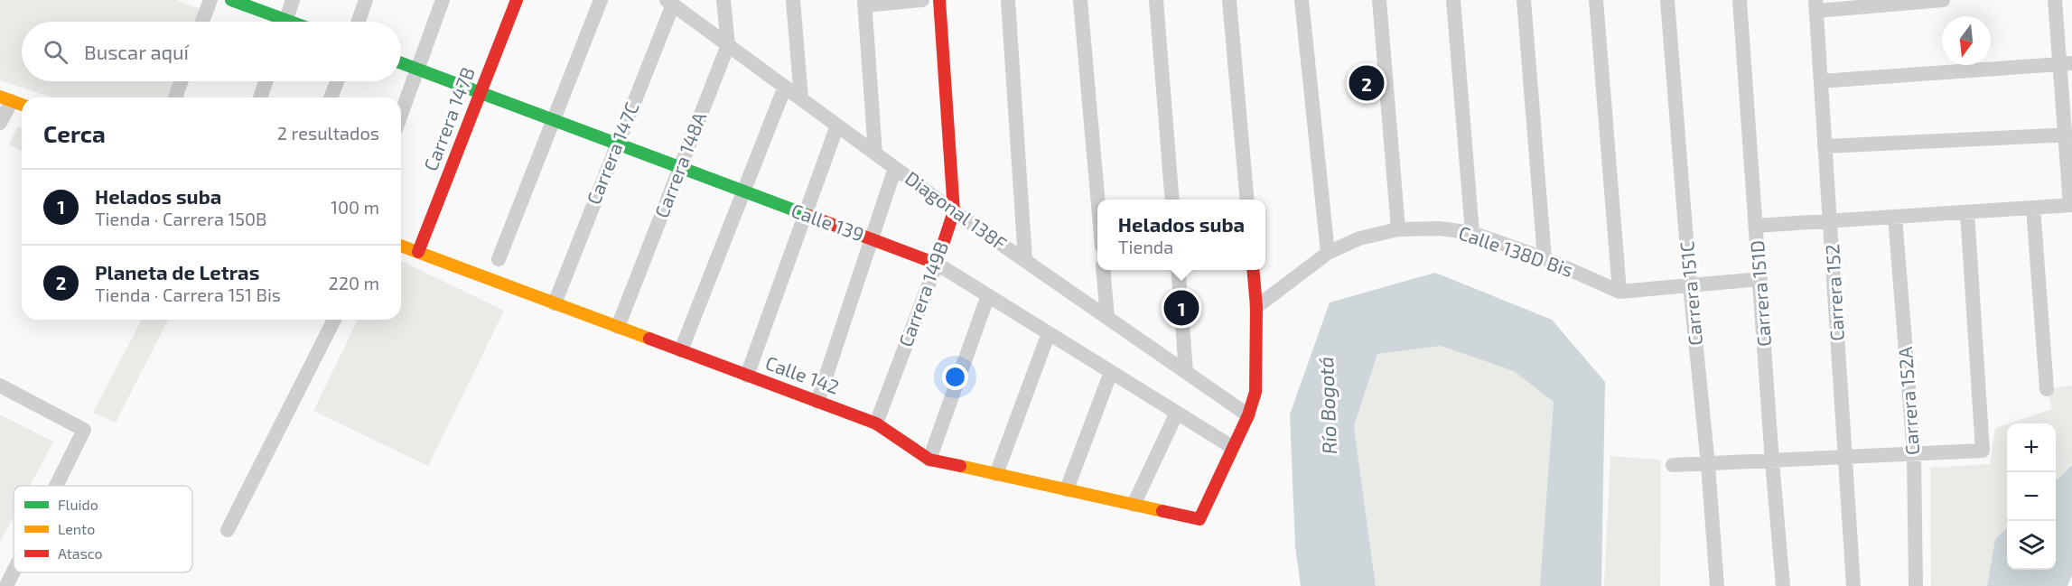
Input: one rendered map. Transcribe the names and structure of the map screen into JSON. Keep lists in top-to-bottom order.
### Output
{
  "streets": {
    "street": [
      "Carrera 147B",
      "Carrera 147C",
      "Carrera 148A",
      "Diagonal 138F",
      "Calle 139",
      "Calle 138D Bis",
      "Carrera 152",
      "Carrera 151C",
      "Carrera 151D",
      "Carrera 149B",
      "Calle 142",
      "Carrera 152A"
    ]
  },
  "crossings": [
    ["Carrera 147B", "Calle 139"],
    ["Carrera 147B", "Calle 142"],
    ["Carrera 147C", "Diagonal 138F"],
    ["Carrera 147C", "Calle 139"],
    ["Carrera 147C", "Calle 142"],
    ["Carrera 148A", "Diagonal 138F"],
    ["Carrera 148A", "Calle 139"],
    ["Carrera 148A", "Calle 142"],
    ["Diagonal 138F", "Carrera 149B"],
    ["Calle 139", "Carrera 149B"],
    ["Calle 139", "Calle 142"],
    ["Calle 138D Bis", "Carrera 151C"],
    ["Calle 138D Bis", "Carrera 151D"],
    ["Carrera 149B", "Calle 142"]
  ],
  "water": ["Río Bogotá"],
  "legend": ["Fluido", "Lento", "Atasco"],
  "north": "bottom",
  "page": {
    "search": "Buscar aquí",
    "pins": ["2", "1"],
    "heading": ["Cerca", "2 resultados"],
    "list": [
      {
        "mark": "1",
        "name": "Helados suba",
        "note": "Tienda · Carrera 150B",
        "value": "100 m"
      },
      {
        "mark": "2",
        "name": "Planeta de Letras",
        "note": "Tienda · Carrera 151 Bis",
        "value": "220 m"
      }
    ],
    "popup": ["Helados suba", "Tienda"],
    "map_buttons": ["+", "−"]
  }
}
